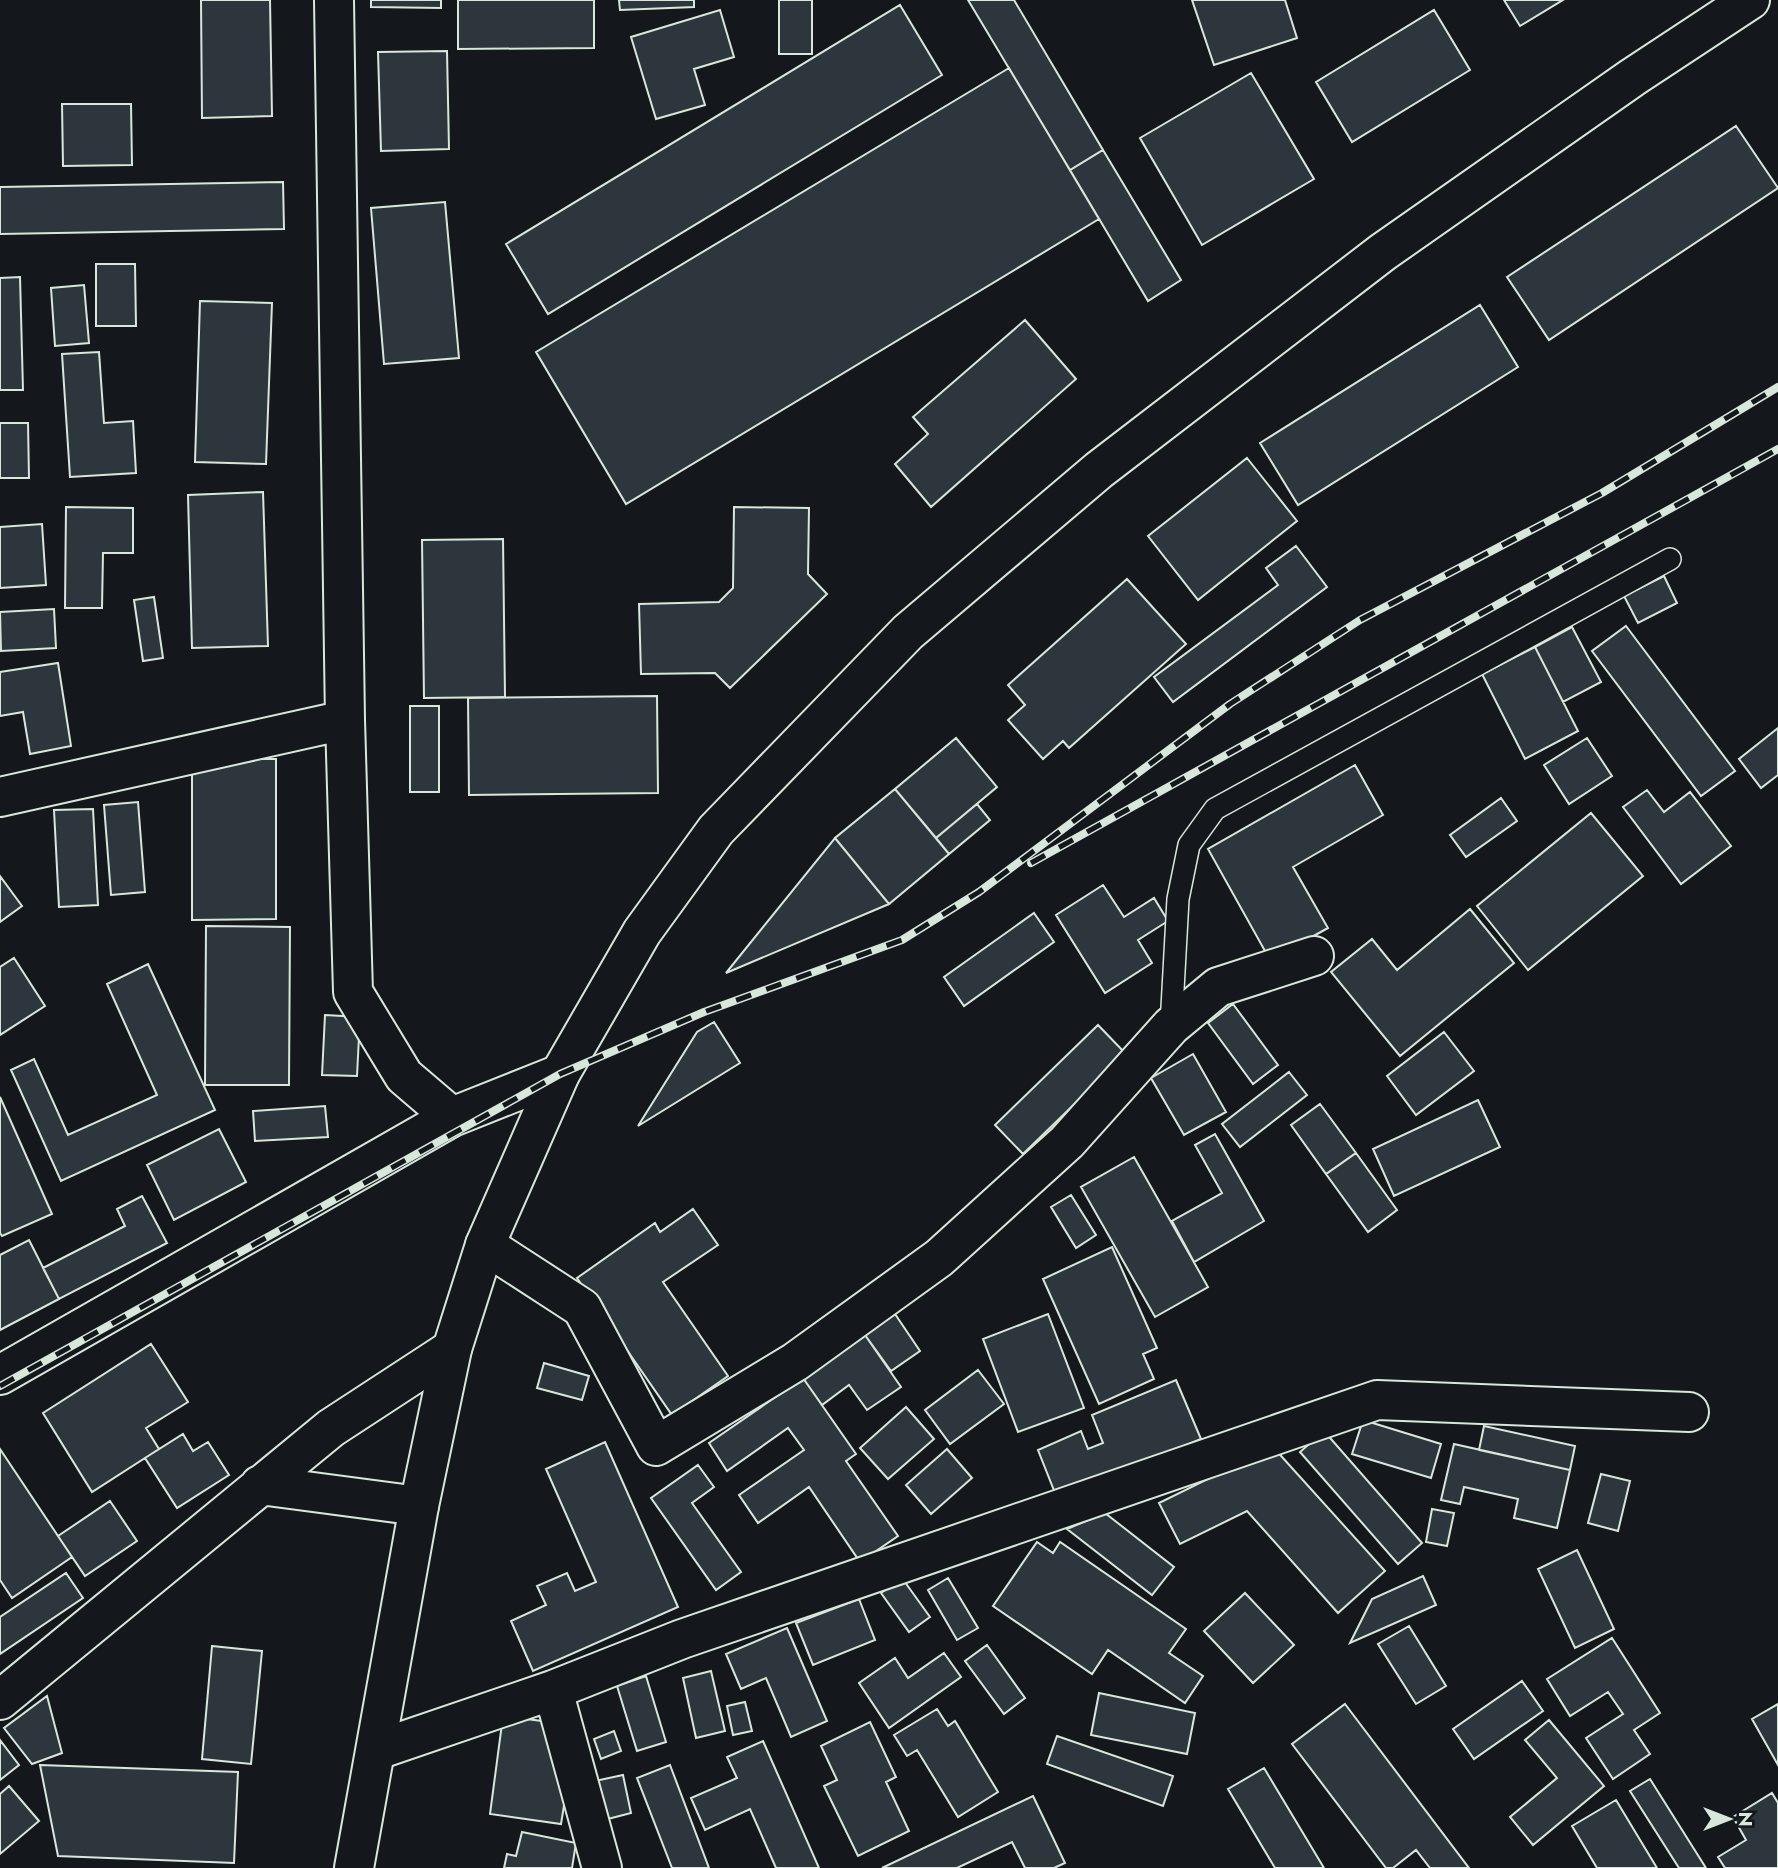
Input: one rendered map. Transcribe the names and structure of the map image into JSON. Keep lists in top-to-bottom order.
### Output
{
  "north": "right"
}
